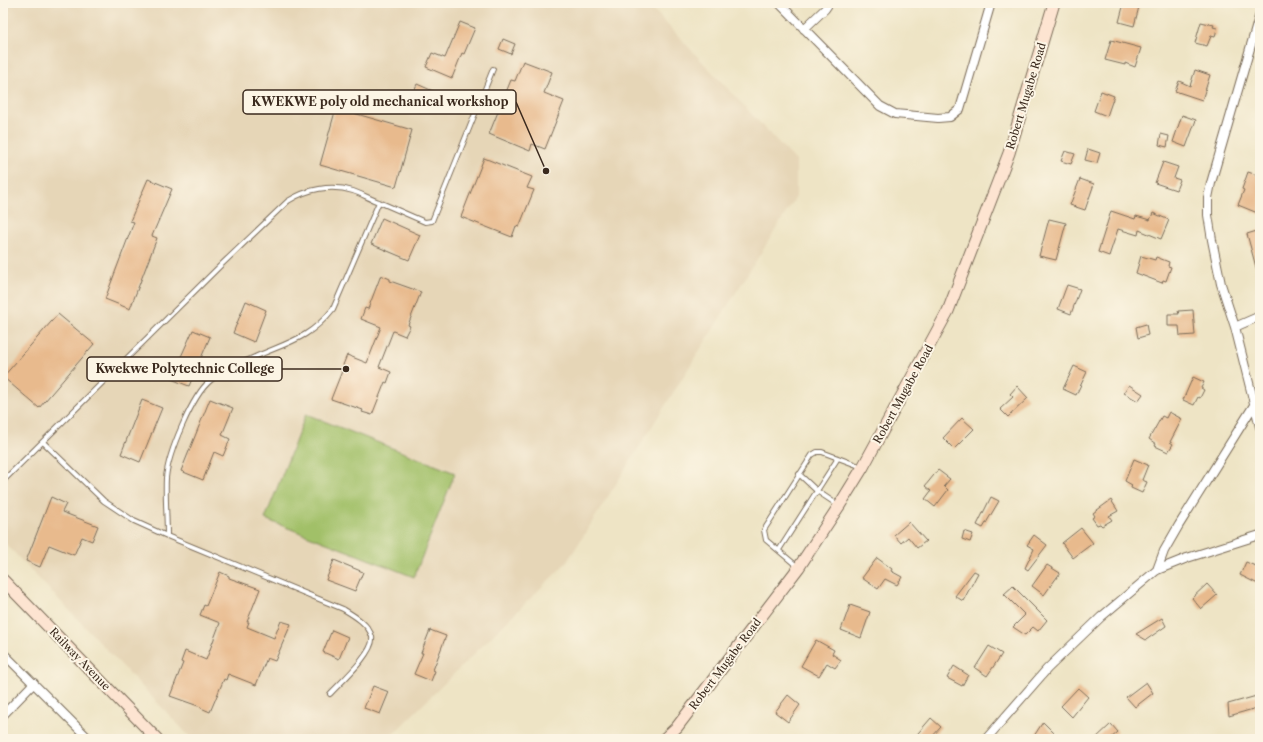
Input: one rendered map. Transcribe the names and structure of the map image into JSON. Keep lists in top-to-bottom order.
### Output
{
  "streets": {
    "main road": ["Robert Mugabe Road", "Railway Avenue"]
  },
  "places": ["KWEKWE poly old mechanical workshop", "Kwekwe Polytechnic College"]
}
